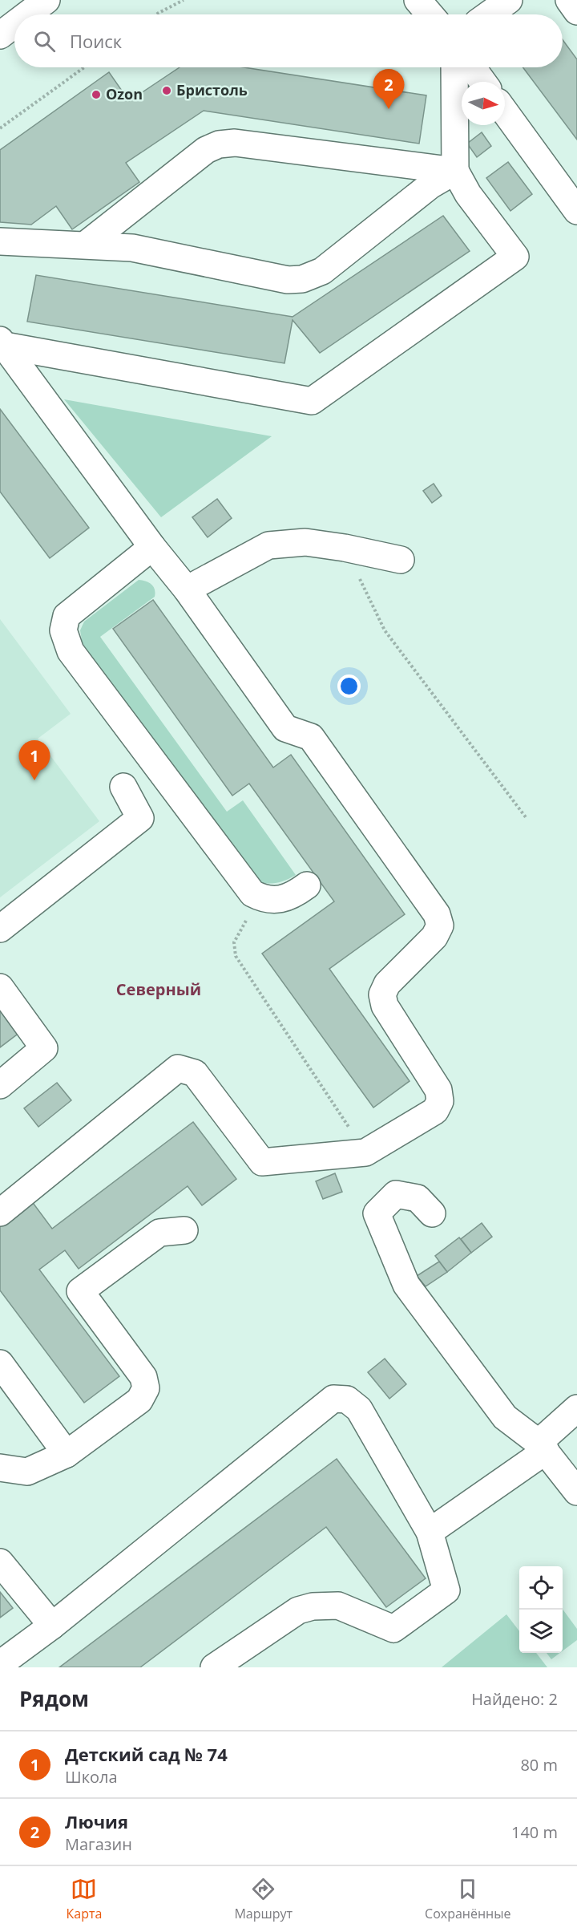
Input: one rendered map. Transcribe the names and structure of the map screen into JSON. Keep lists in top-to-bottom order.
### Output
{
  "districts": ["Северный"],
  "places": ["Бристоль", "Ozon"],
  "north": "right",
  "page": {
    "search": "Поиск",
    "pins": ["2", "1"],
    "heading": ["Рядом", "Найдено: 2"],
    "list": [
      {
        "mark": "1",
        "name": "Детский сад № 74",
        "note": "Школа",
        "value": "80 m"
      },
      {
        "mark": "2",
        "name": "Лючия",
        "note": "Магазин",
        "value": "140 m"
      }
    ],
    "nav": ["Карта", "Маршрут", "Сохранённые"]
  }
}
